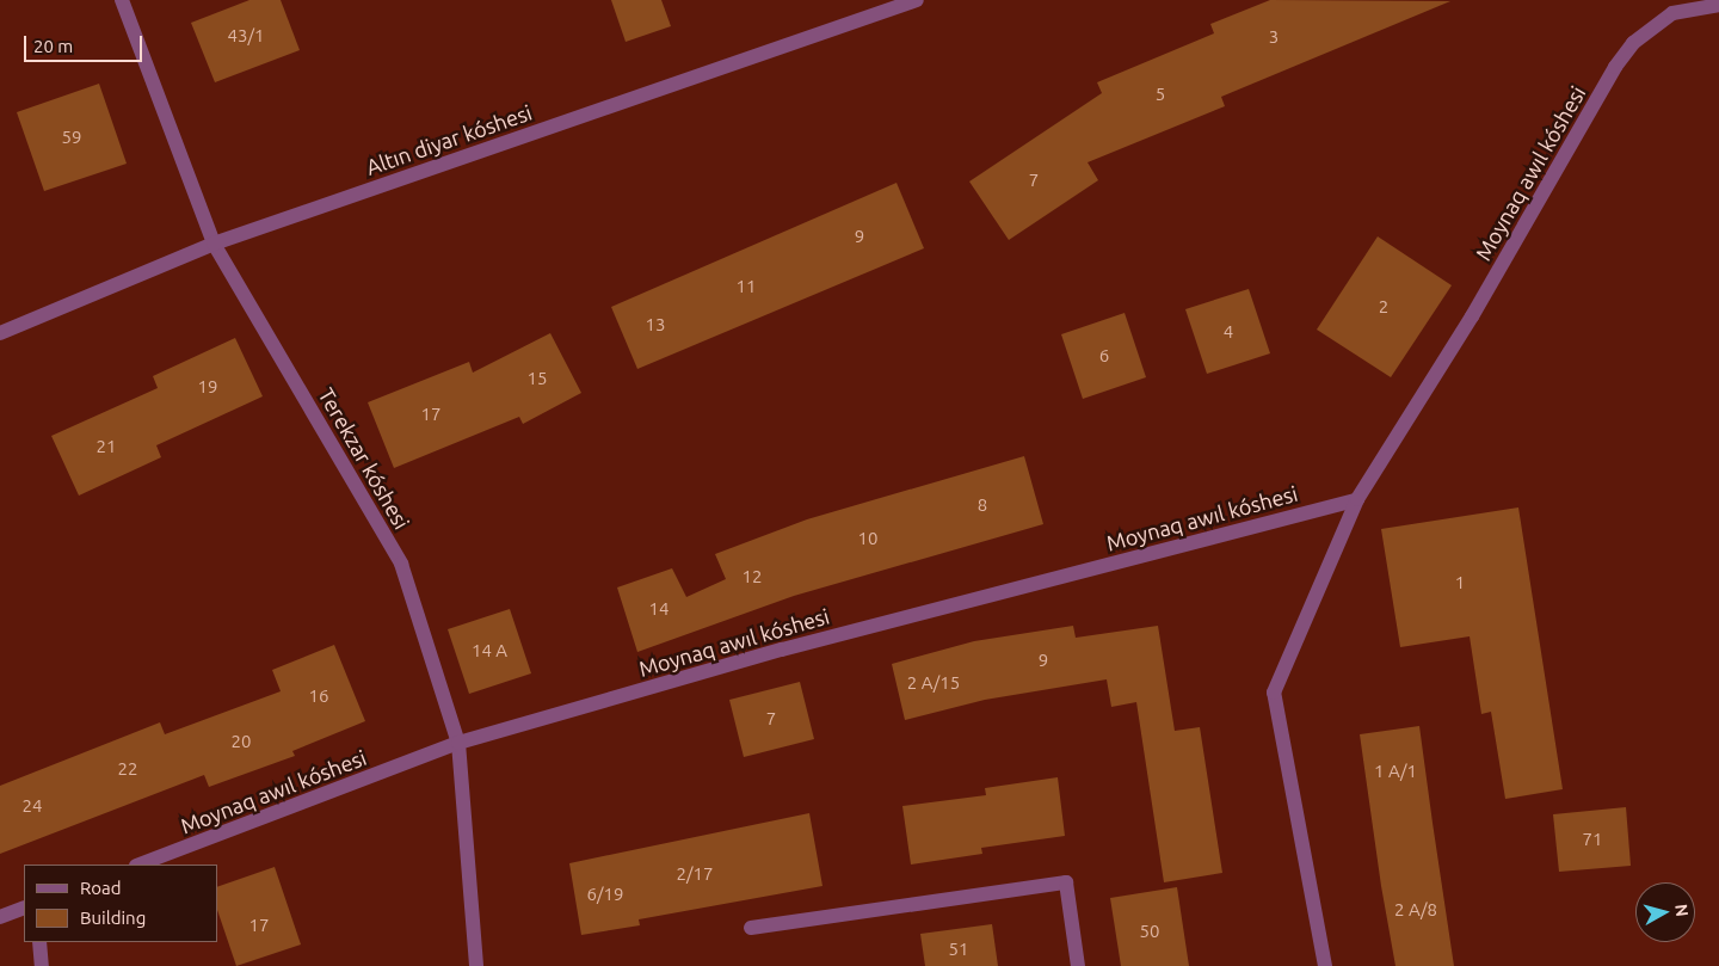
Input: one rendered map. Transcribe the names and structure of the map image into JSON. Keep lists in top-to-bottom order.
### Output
{
  "streets": {
    "street": ["Altın diyar kóshesi", "Moynaq awıl kóshesi", "Terekzar kóshesi"]
  },
  "crossings": [
    ["Altın diyar kóshesi", "Terekzar kóshesi"],
    ["Moynaq awıl kóshesi", "Terekzar kóshesi"]
  ],
  "house_numbers": [
    "43/1",
    "3",
    "5",
    "59",
    "7",
    "9",
    "11",
    "2",
    "13",
    "4",
    "6",
    "15",
    "19",
    "17",
    "21",
    "8",
    "10",
    "12",
    "1",
    "14",
    "14 А",
    "9",
    "2 А/15",
    "16",
    "7",
    "20",
    "22",
    "1 А/1",
    "24",
    "71",
    "2/17",
    "6/19",
    "2 А/8",
    "17",
    "50",
    "51"
  ],
  "legend": ["Road", "Building"],
  "scale_bar": "20 m",
  "north": "right"
}
